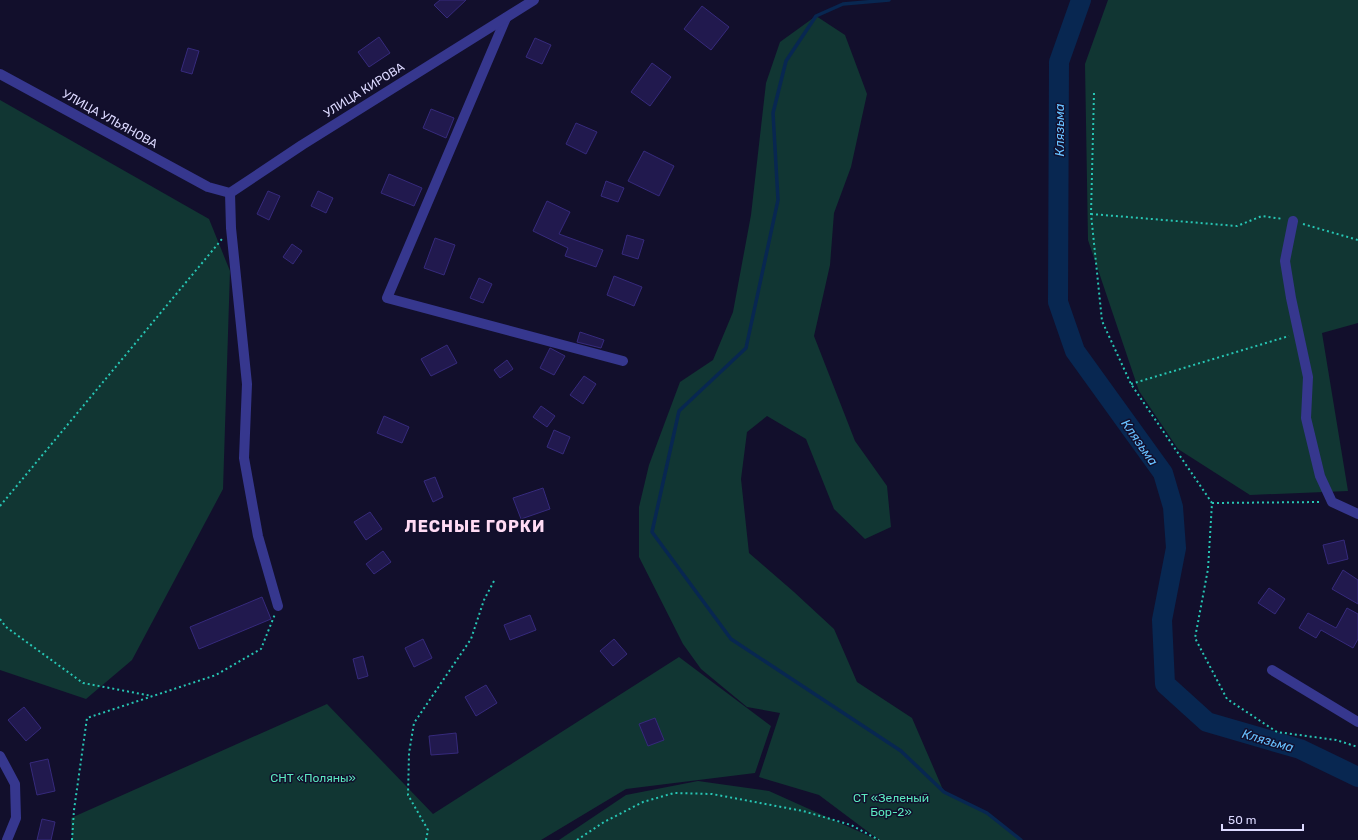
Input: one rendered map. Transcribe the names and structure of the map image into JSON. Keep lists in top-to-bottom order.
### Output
{
  "streets": {
    "street": ["УЛИЦА КИРОВА", "УЛИЦА УЛЬЯНОВА"]
  },
  "crossings": [
    ["УЛИЦА КИРОВА", "УЛИЦА УЛЬЯНОВА"]
  ],
  "districts": ["ЛЕСНЫЕ ГОРКИ"],
  "water": ["Клязьма"],
  "parks": ["СНТ «Поляны»", "СТ «Зеленый Бор-2»"],
  "scale_bar": "50 m"
}
